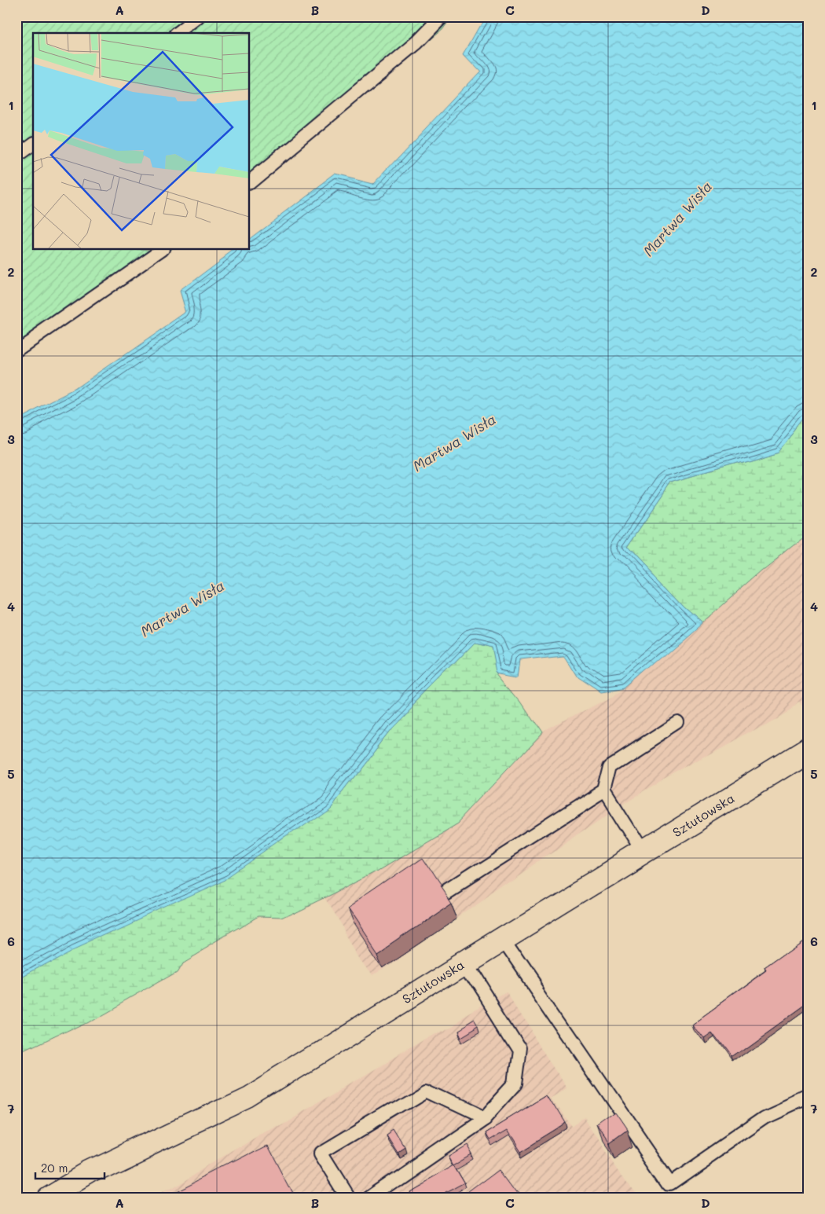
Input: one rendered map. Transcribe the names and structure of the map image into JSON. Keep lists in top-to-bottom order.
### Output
{
  "streets": {
    "street": ["Sztutowska"]
  },
  "water": ["Martwa Wisła"],
  "scale_bar": "20 m",
  "grid": {
    "columns": [
      "A",
      "B",
      "C",
      "D"
    ],
    "rows": [
      "1",
      "2",
      "3",
      "4",
      "5",
      "6",
      "7"
    ]
  }
}
